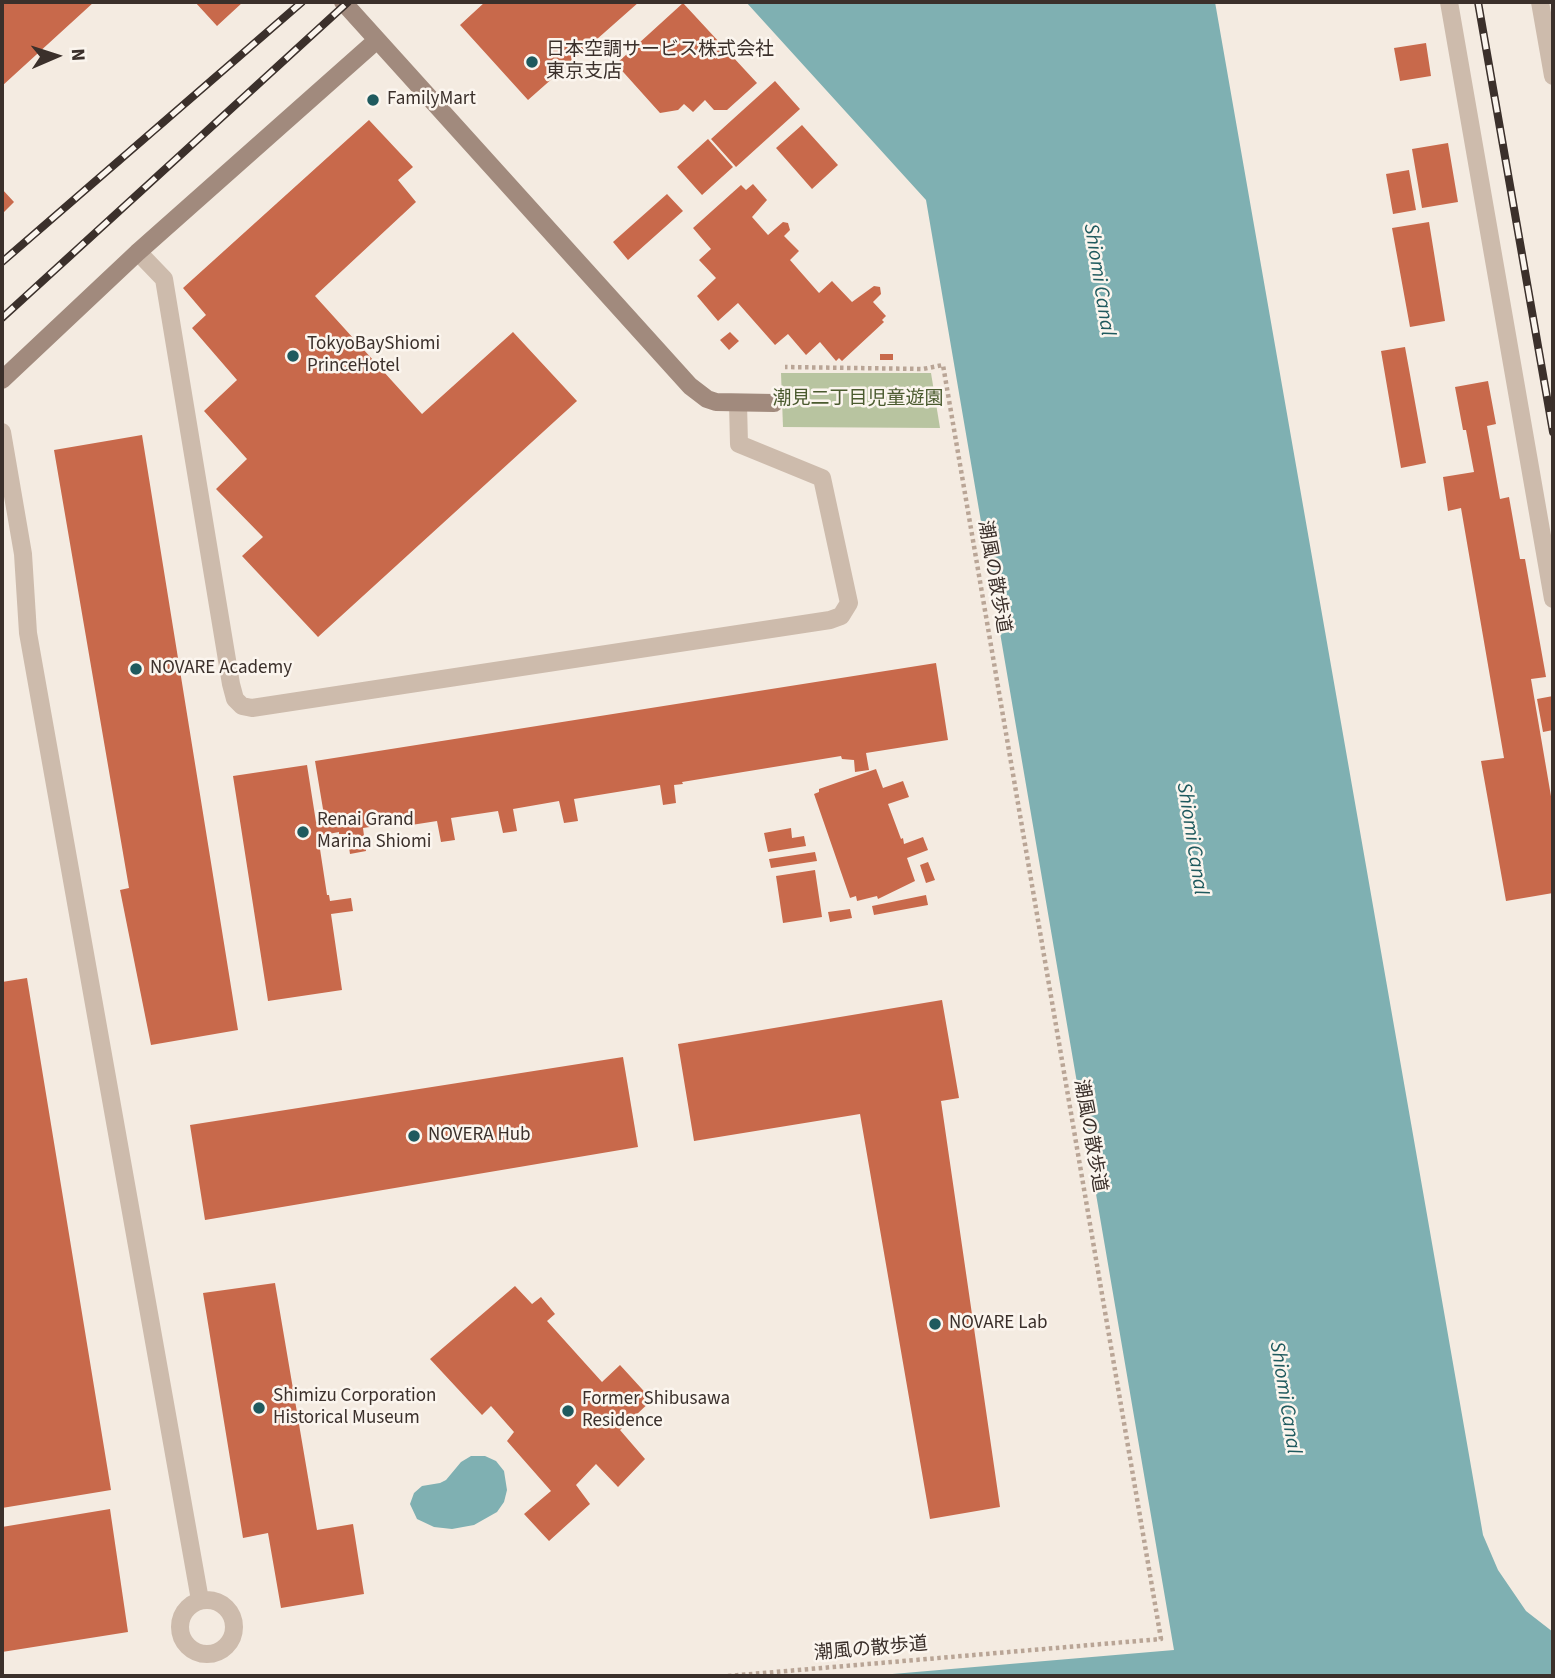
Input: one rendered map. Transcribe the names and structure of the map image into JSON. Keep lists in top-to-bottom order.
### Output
{
  "streets": {
    "path": ["潮風の散歩道"]
  },
  "water": ["Shiomi Canal"],
  "parks": ["潮見二丁目児童遊園"],
  "places": [
    "日本空調サービス株式会社 東京支店",
    "FamilyMart",
    "TokyoBayShiomi PrinceHotel",
    "NOVARE Academy",
    "Renai Grand Marina Shiomi",
    "NOVERA Hub",
    "NOVARE Lab",
    "Shimizu Corporation Historical Museum",
    "Former Shibusawa Residence"
  ],
  "north": "right"
}
